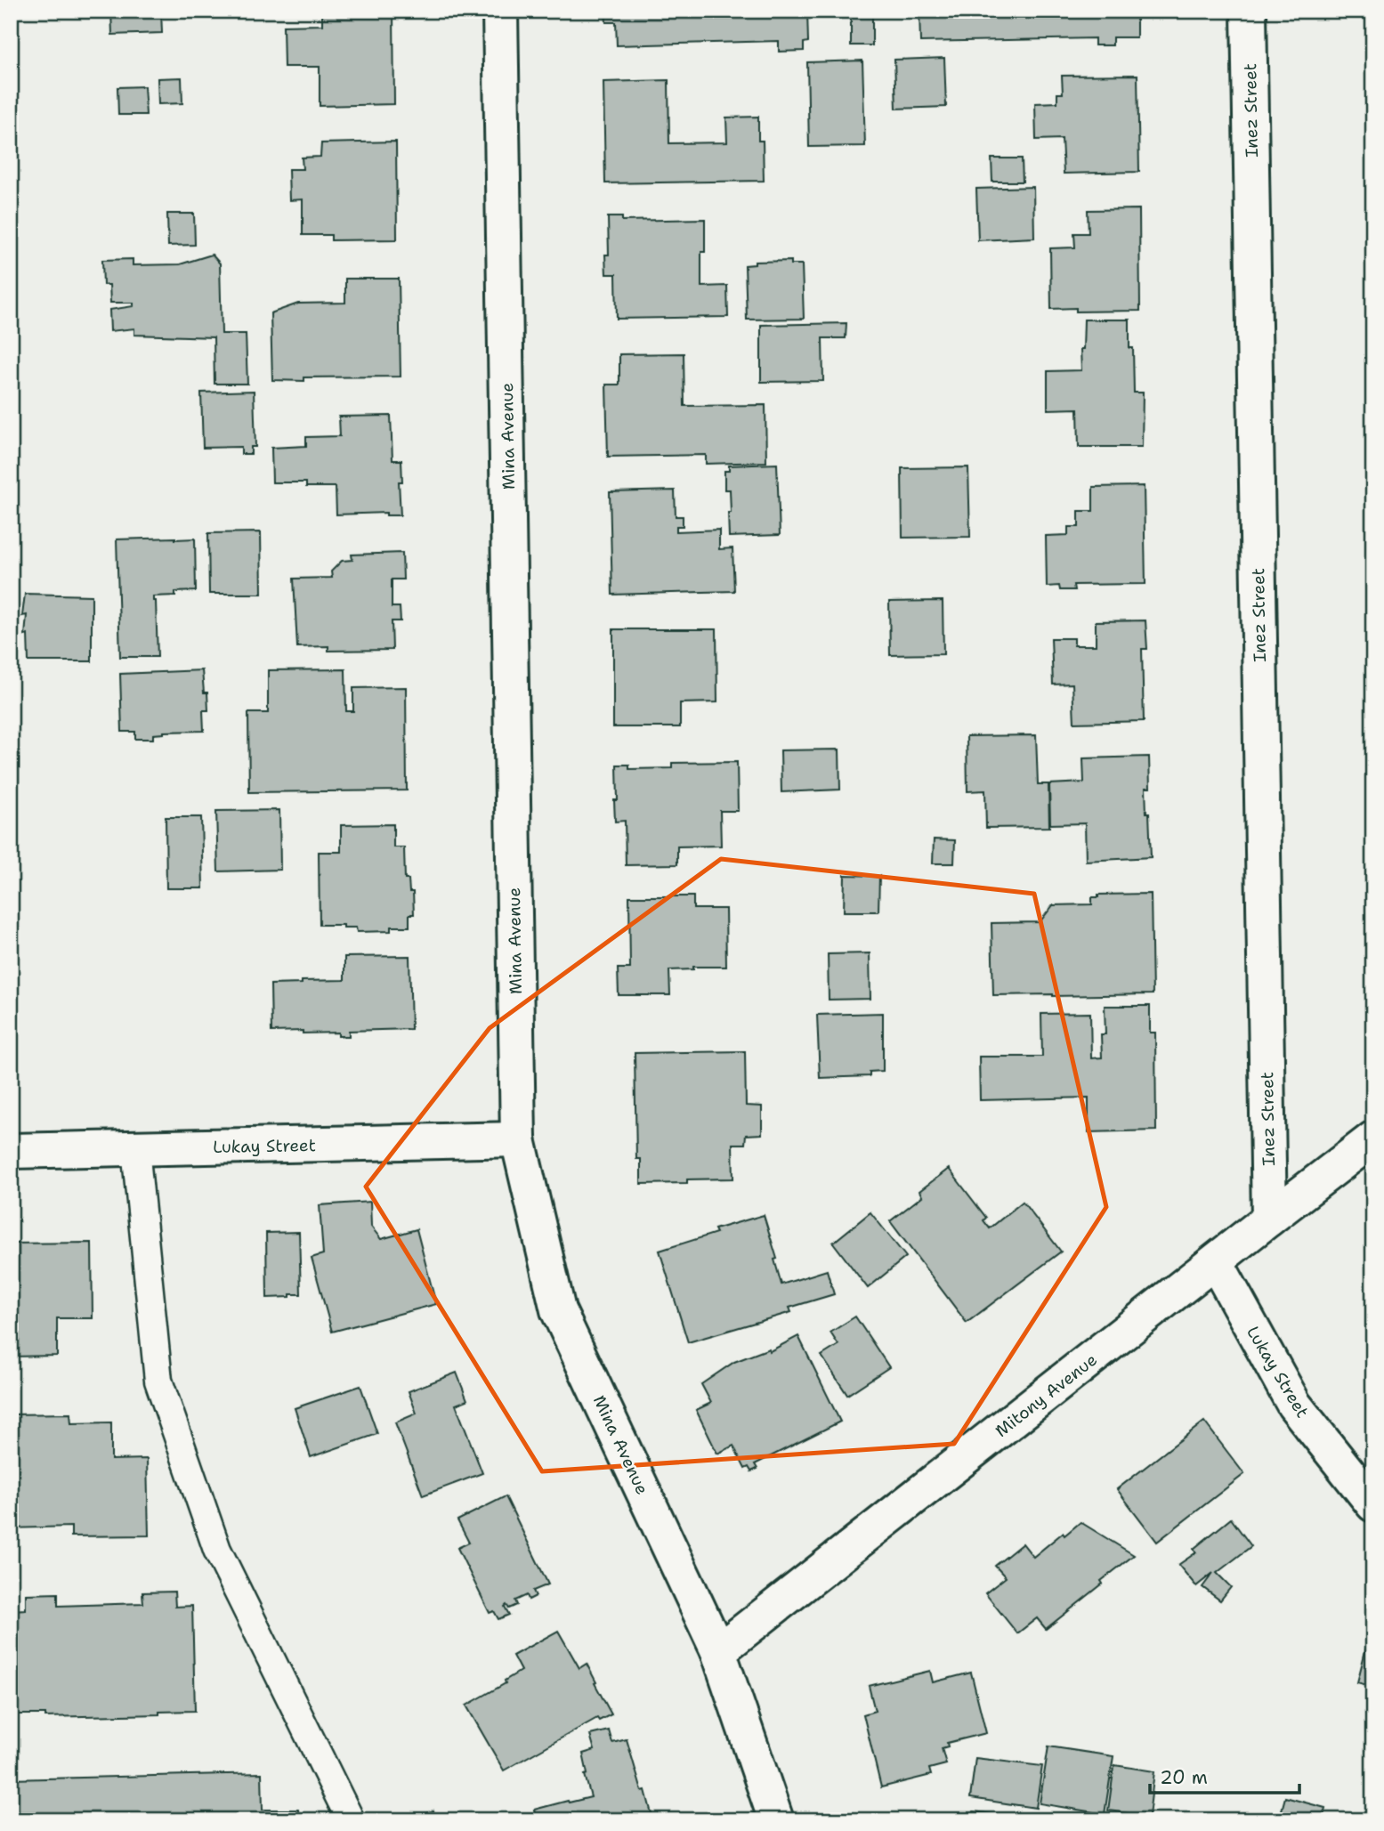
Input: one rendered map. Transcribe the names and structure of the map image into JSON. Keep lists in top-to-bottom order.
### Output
{
  "streets": {
    "street": [
      "Inez Street",
      "Mina Avenue",
      "Lukay Street",
      "Mitony Avenue"
    ]
  },
  "crossings": [
    ["Inez Street", "Mitony Avenue"],
    ["Mina Avenue", "Lukay Street"],
    ["Mina Avenue", "Mitony Avenue"],
    ["Lukay Street", "Mitony Avenue"]
  ],
  "scale_bar": "20 m"
}
